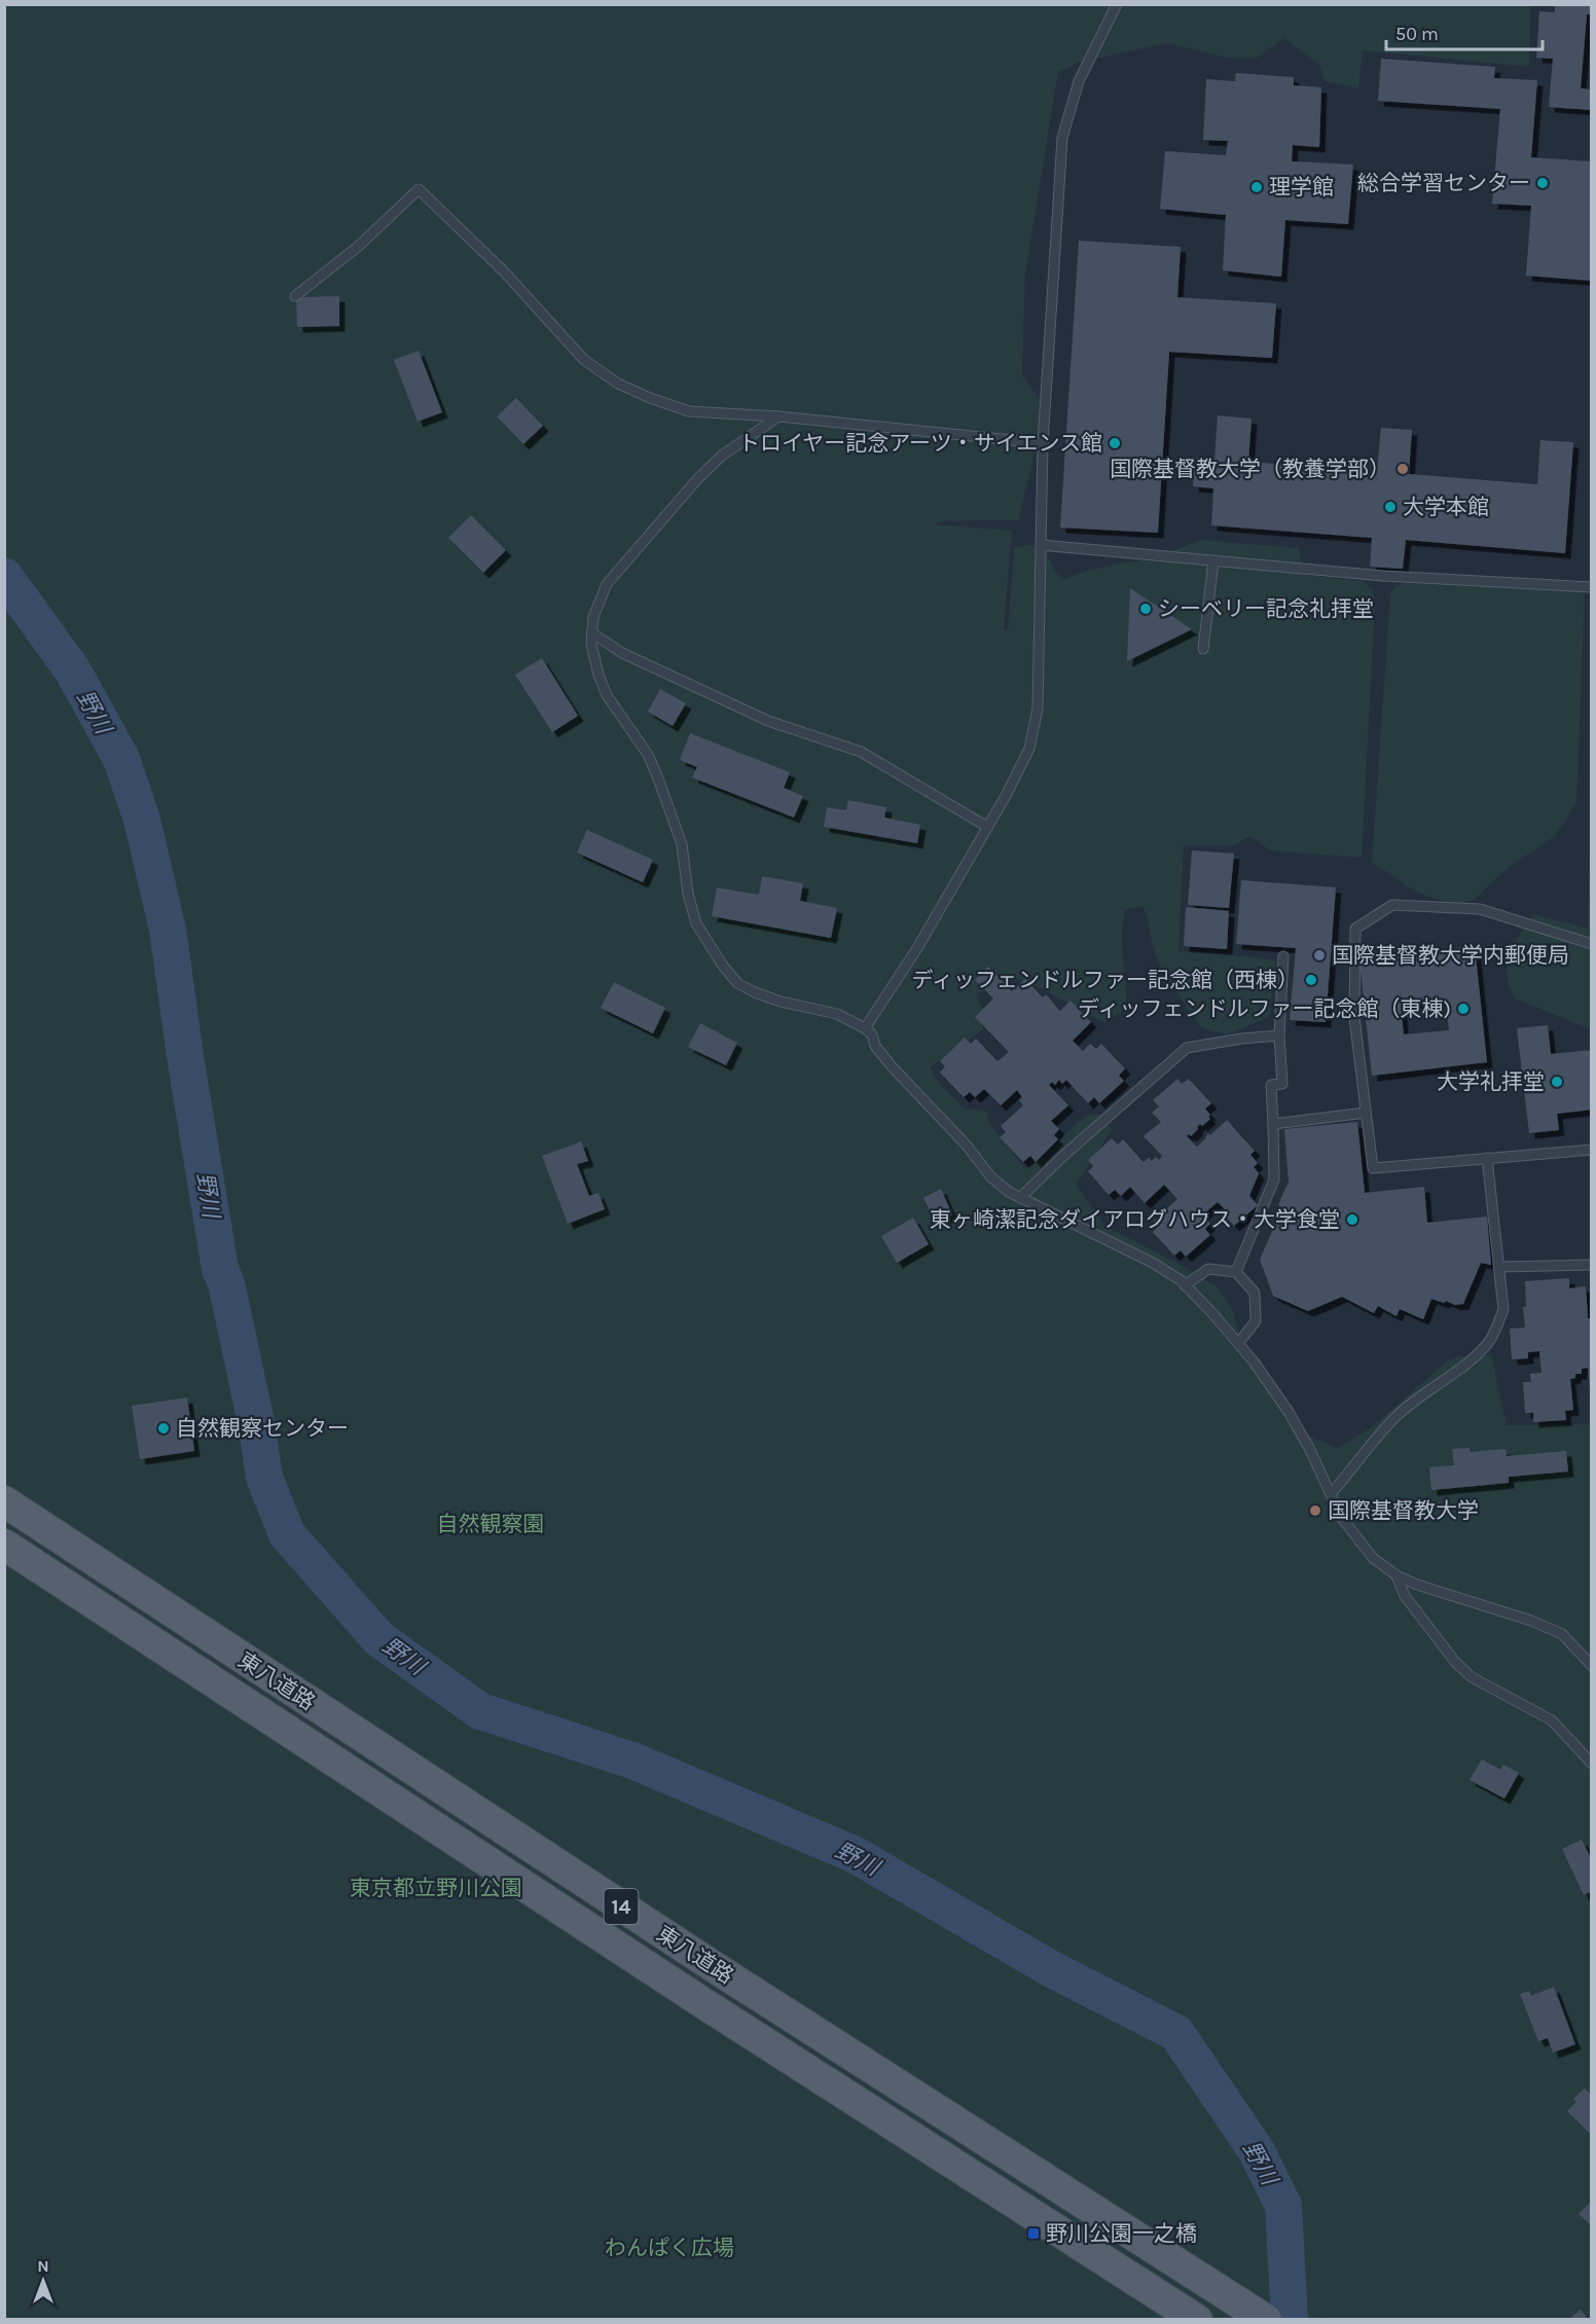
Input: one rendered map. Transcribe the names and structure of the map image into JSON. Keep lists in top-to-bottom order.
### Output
{
  "streets": {
    "main road": ["東八道路", "14"]
  },
  "water": ["野川"],
  "parks": ["自然観察園", "東京都立野川公園", "わんぱく広場"],
  "places": {
    "other": [
      "総合学習センター",
      "理学館",
      "トロイヤー記念アーツ・サイエンス館",
      "国際基督教大学（教養学部）",
      "大学本館",
      "シーベリー記念礼拝堂",
      "国際基督教大学内郵便局",
      "ディッフェンドルファー記念館（西棟）",
      "ディッフェンドルファー記念館（東棟)",
      "大学礼拝堂",
      "東ヶ崎潔記念ダイアログハウス・大学食堂",
      "自然観察センター",
      "国際基督教大学"
    ],
    "transit": ["野川公園一之橋"]
  },
  "scale_bar": "50 m",
  "north": "top"
}
